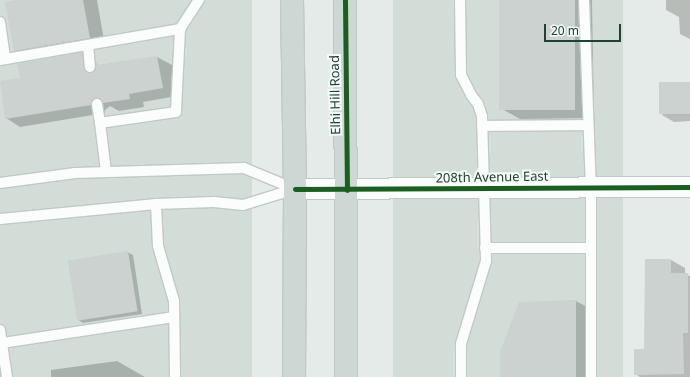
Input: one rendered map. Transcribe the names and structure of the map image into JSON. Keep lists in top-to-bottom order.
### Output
{
  "streets": {
    "main road": ["Elhi Hill Road"],
    "street": ["208th Avenue East"]
  },
  "crossings": [
    ["Elhi Hill Road", "208th Avenue East"]
  ],
  "scale_bar": "20 m"
}
